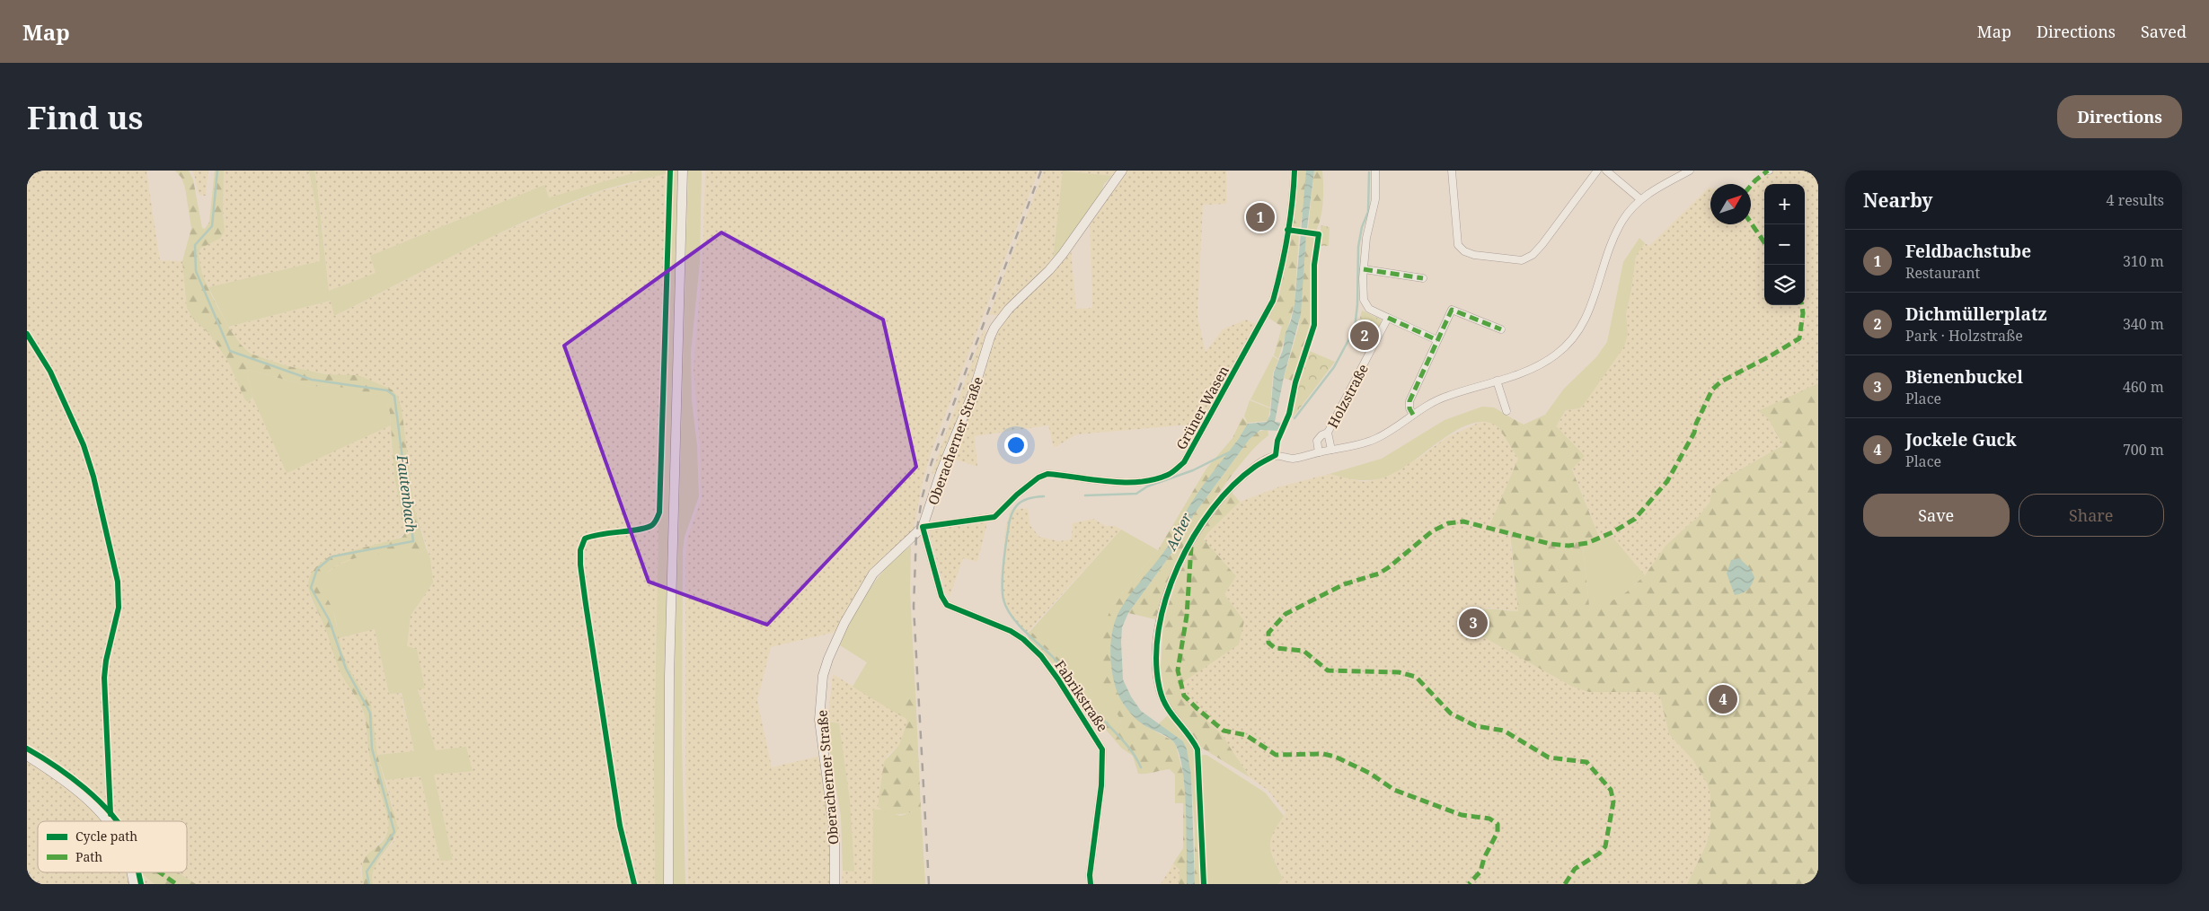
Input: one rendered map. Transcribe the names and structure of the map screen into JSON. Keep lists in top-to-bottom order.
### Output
{
  "streets": {
    "street": [
      "Holzstraße",
      "Grüner Wasen",
      "Oberacherner Straße",
      "Fabrikstraße"
    ]
  },
  "crossings": [
    ["Grüner Wasen", "Oberacherner Straße"],
    ["Grüner Wasen", "Fabrikstraße"],
    ["Oberacherner Straße", "Fabrikstraße"]
  ],
  "water": ["Fautenbach", "Acher"],
  "legend": ["Cycle path", "Path"],
  "north": "top right",
  "page": {
    "header": "Map",
    "nav": ["Map", "Directions", "Saved"],
    "buttons": [
      "Directions",
      ["Save", "Share"]
    ],
    "title": "Find us",
    "heading": ["Nearby", "4 results"],
    "map_buttons": ["+", "−"],
    "pins": [
      "1",
      "2",
      "3",
      "4"
    ],
    "list": [
      {
        "mark": "1",
        "name": "Feldbachstube",
        "note": "Restaurant",
        "value": "310 m"
      },
      {
        "mark": "2",
        "name": "Dichmüllerplatz",
        "note": "Park · Holzstraße",
        "value": "340 m"
      },
      {
        "mark": "3",
        "name": "Bienenbuckel",
        "note": "Place",
        "value": "460 m"
      },
      {
        "mark": "4",
        "name": "Jockele Guck",
        "note": "Place",
        "value": "700 m"
      }
    ]
  }
}
